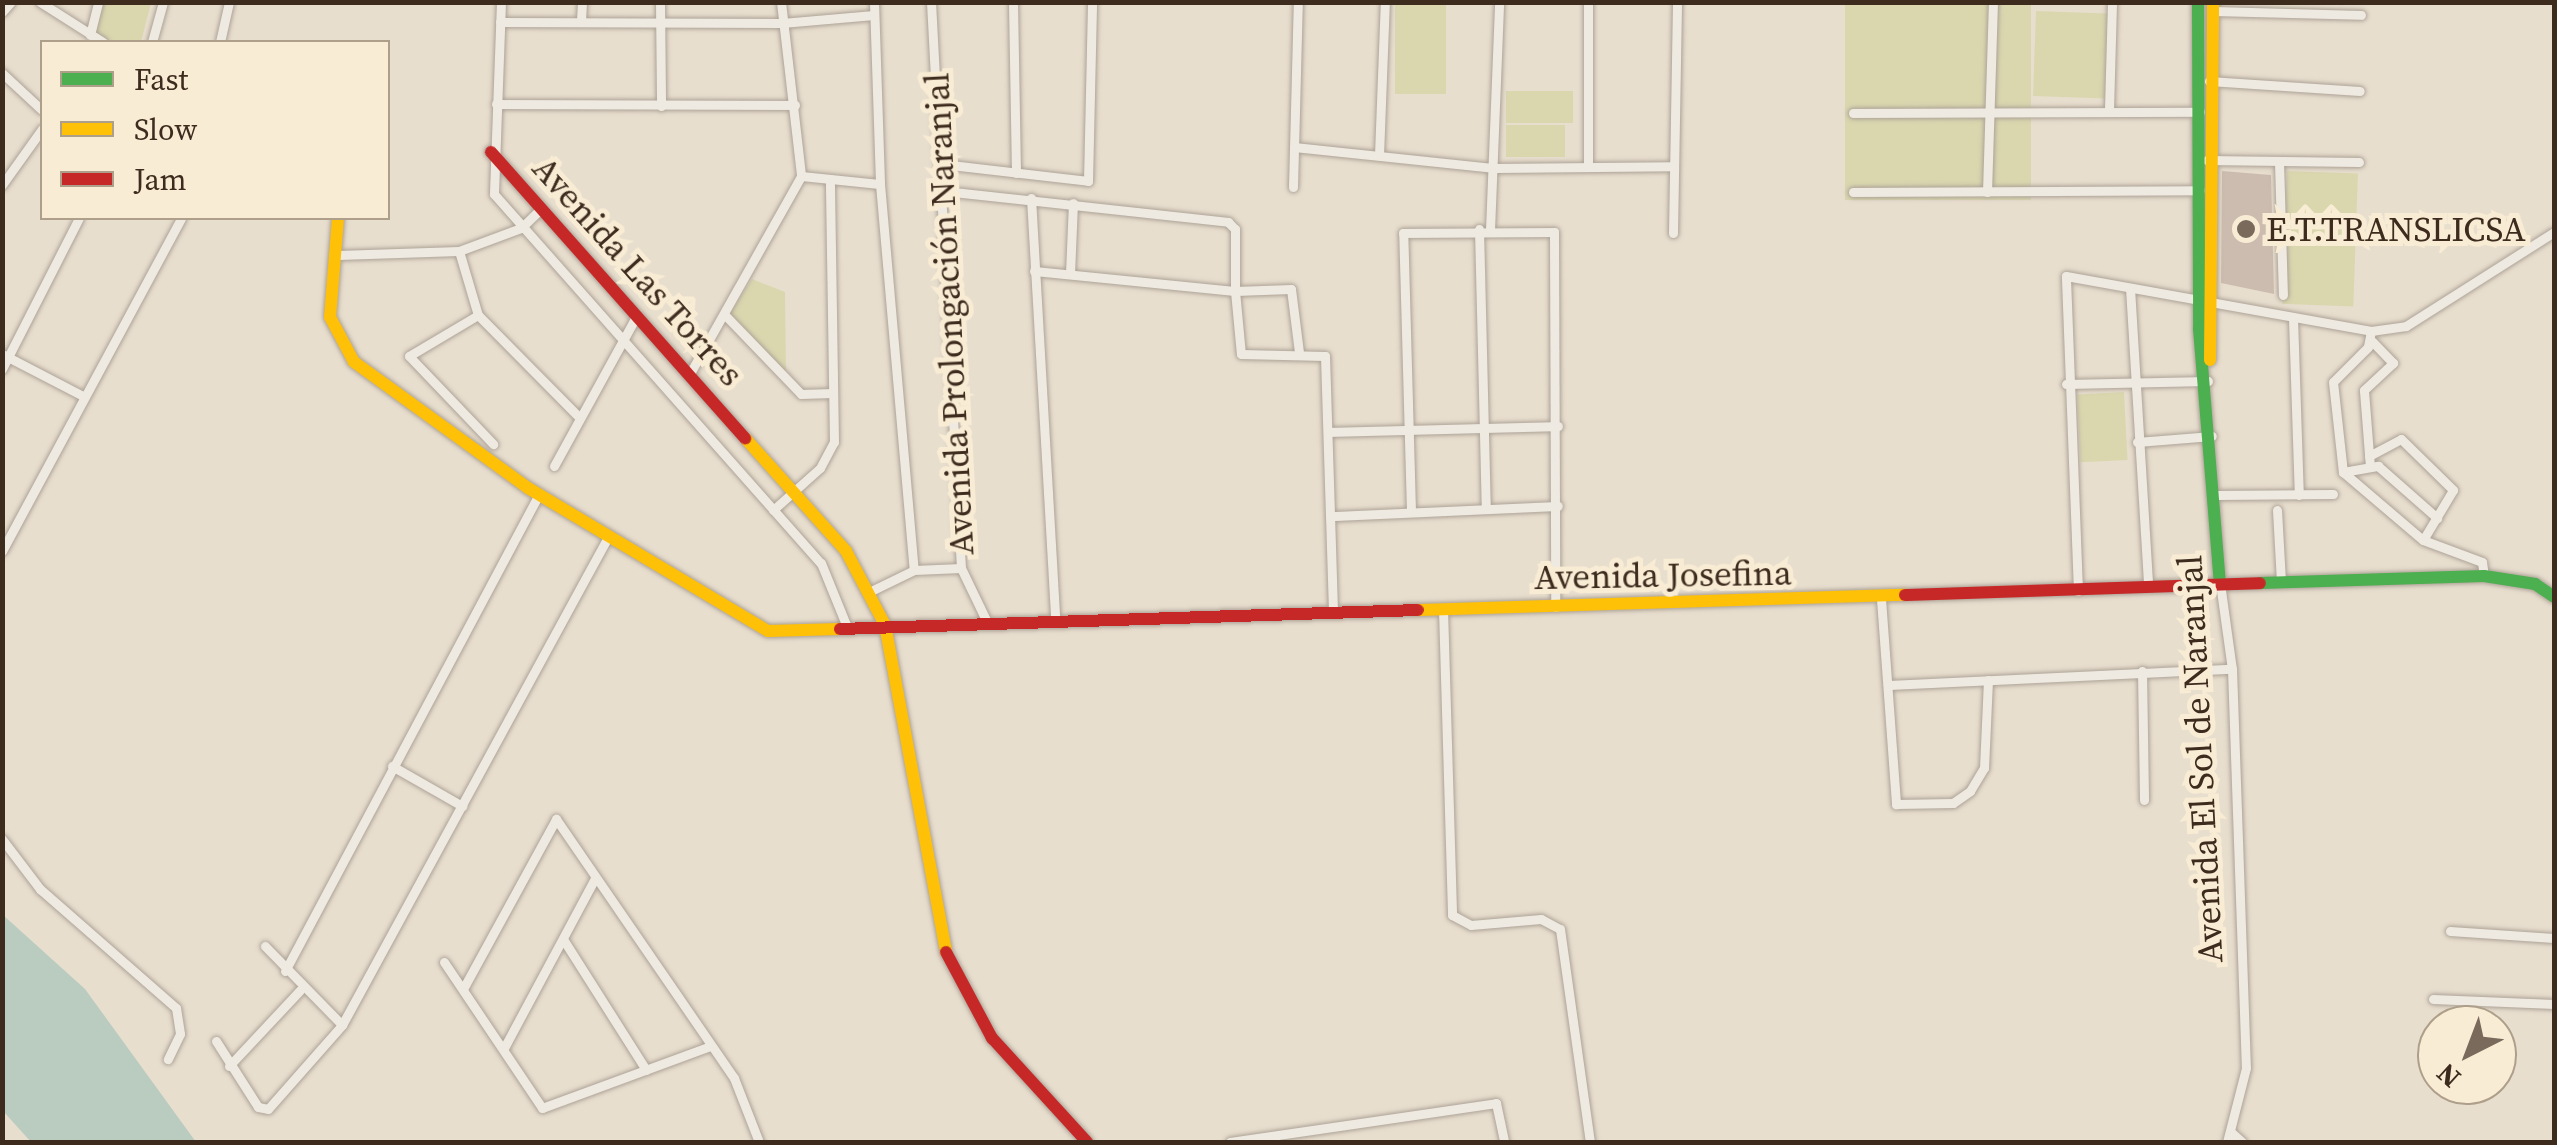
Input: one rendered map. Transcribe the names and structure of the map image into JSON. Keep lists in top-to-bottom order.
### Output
{
  "streets": {
    "street": [
      "Avenida Las Torres",
      "Avenida Prolongación Naranjal",
      "Avenida Josefina",
      "Avenida El Sol de Naranjal"
    ]
  },
  "crossings": [
    ["Avenida Las Torres", "Avenida Josefina"],
    ["Avenida Prolongación Naranjal", "Avenida Josefina"],
    ["Avenida Josefina", "Avenida El Sol de Naranjal"]
  ],
  "places": ["E.T.TRANSLICSA"],
  "legend": ["Fast", "Slow", "Jam"],
  "north": "bottom left"
}
